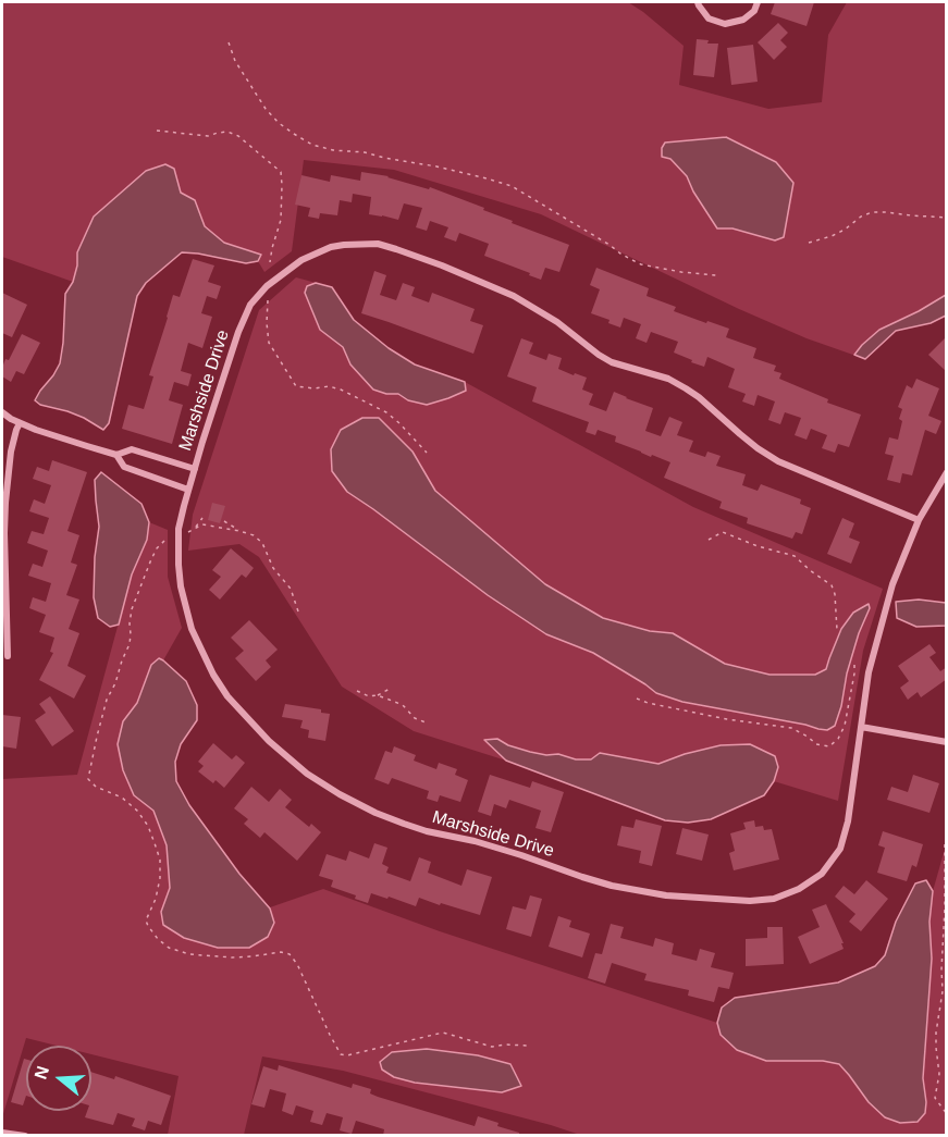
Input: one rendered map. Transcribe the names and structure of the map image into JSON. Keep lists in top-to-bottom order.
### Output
{
  "streets": {
    "street": ["Marshside Drive"]
  },
  "north": "left"
}
